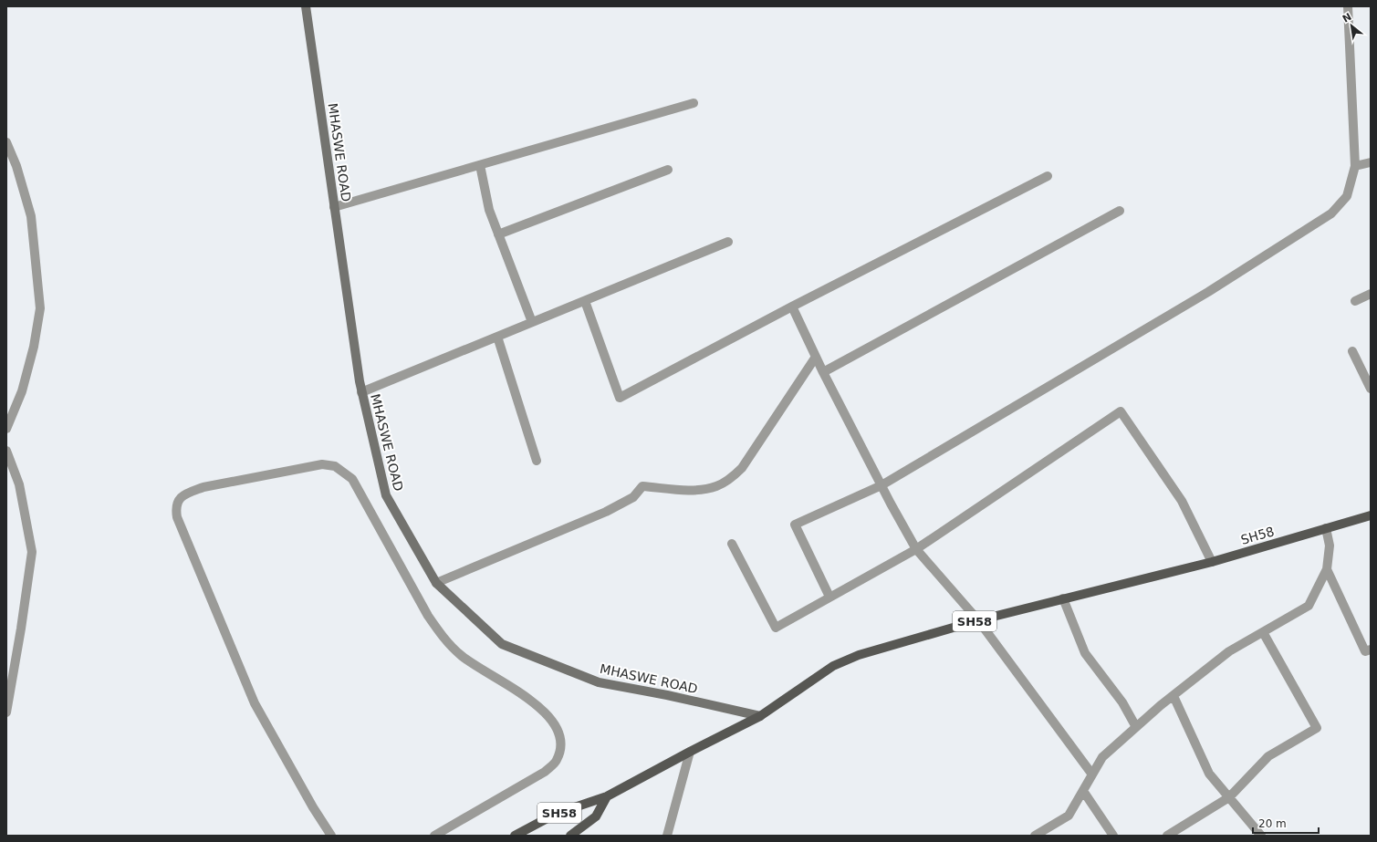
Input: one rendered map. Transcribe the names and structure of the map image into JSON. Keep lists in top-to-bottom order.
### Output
{
  "streets": {
    "main road": ["SH58"],
    "street": ["MHASWE ROAD"]
  },
  "crossings": [
    ["MHASWE ROAD", "SH58"]
  ],
  "scale_bar": "20 m",
  "north": "top left"
}
